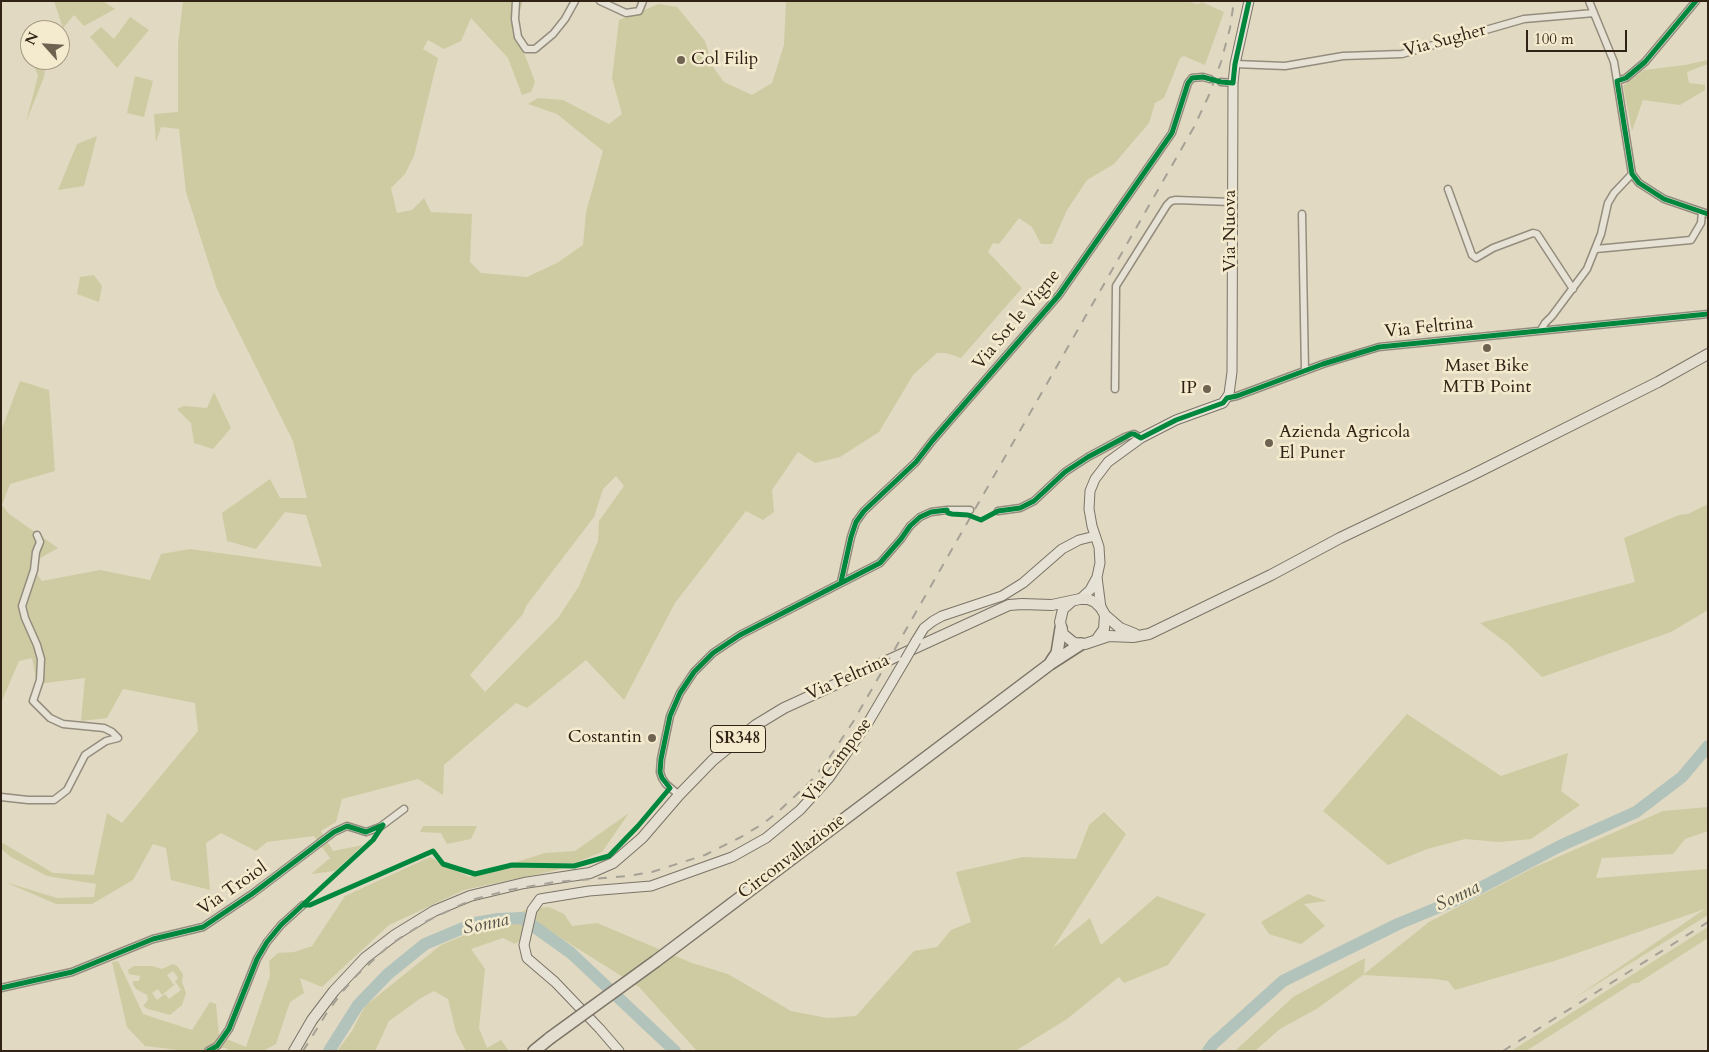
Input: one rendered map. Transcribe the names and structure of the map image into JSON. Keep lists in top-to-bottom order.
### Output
{
  "streets": {
    "highway": ["Circonvallazione"],
    "main road": ["Via Feltrina", "SR348"],
    "street": [
      "Via Sugher",
      "Via Nuova",
      "Via Sot le Vigne",
      "Via Campose",
      "Via Troiol"
    ]
  },
  "crossings": [
    ["Via Sugher", "Via Nuova"],
    ["Via Nuova", "Via Feltrina"],
    ["Via Feltrina", "SR348"],
    ["Via Feltrina", "Via Campose"],
    ["Via Feltrina", "Circonvallazione"]
  ],
  "water": ["Sonna"],
  "places": [
    "Col Filip",
    "Maset Bike MTB Point",
    "IP",
    "Azienda Agricola El Puner",
    "Costantin"
  ],
  "scale_bar": "100 m",
  "north": "top left"
}
